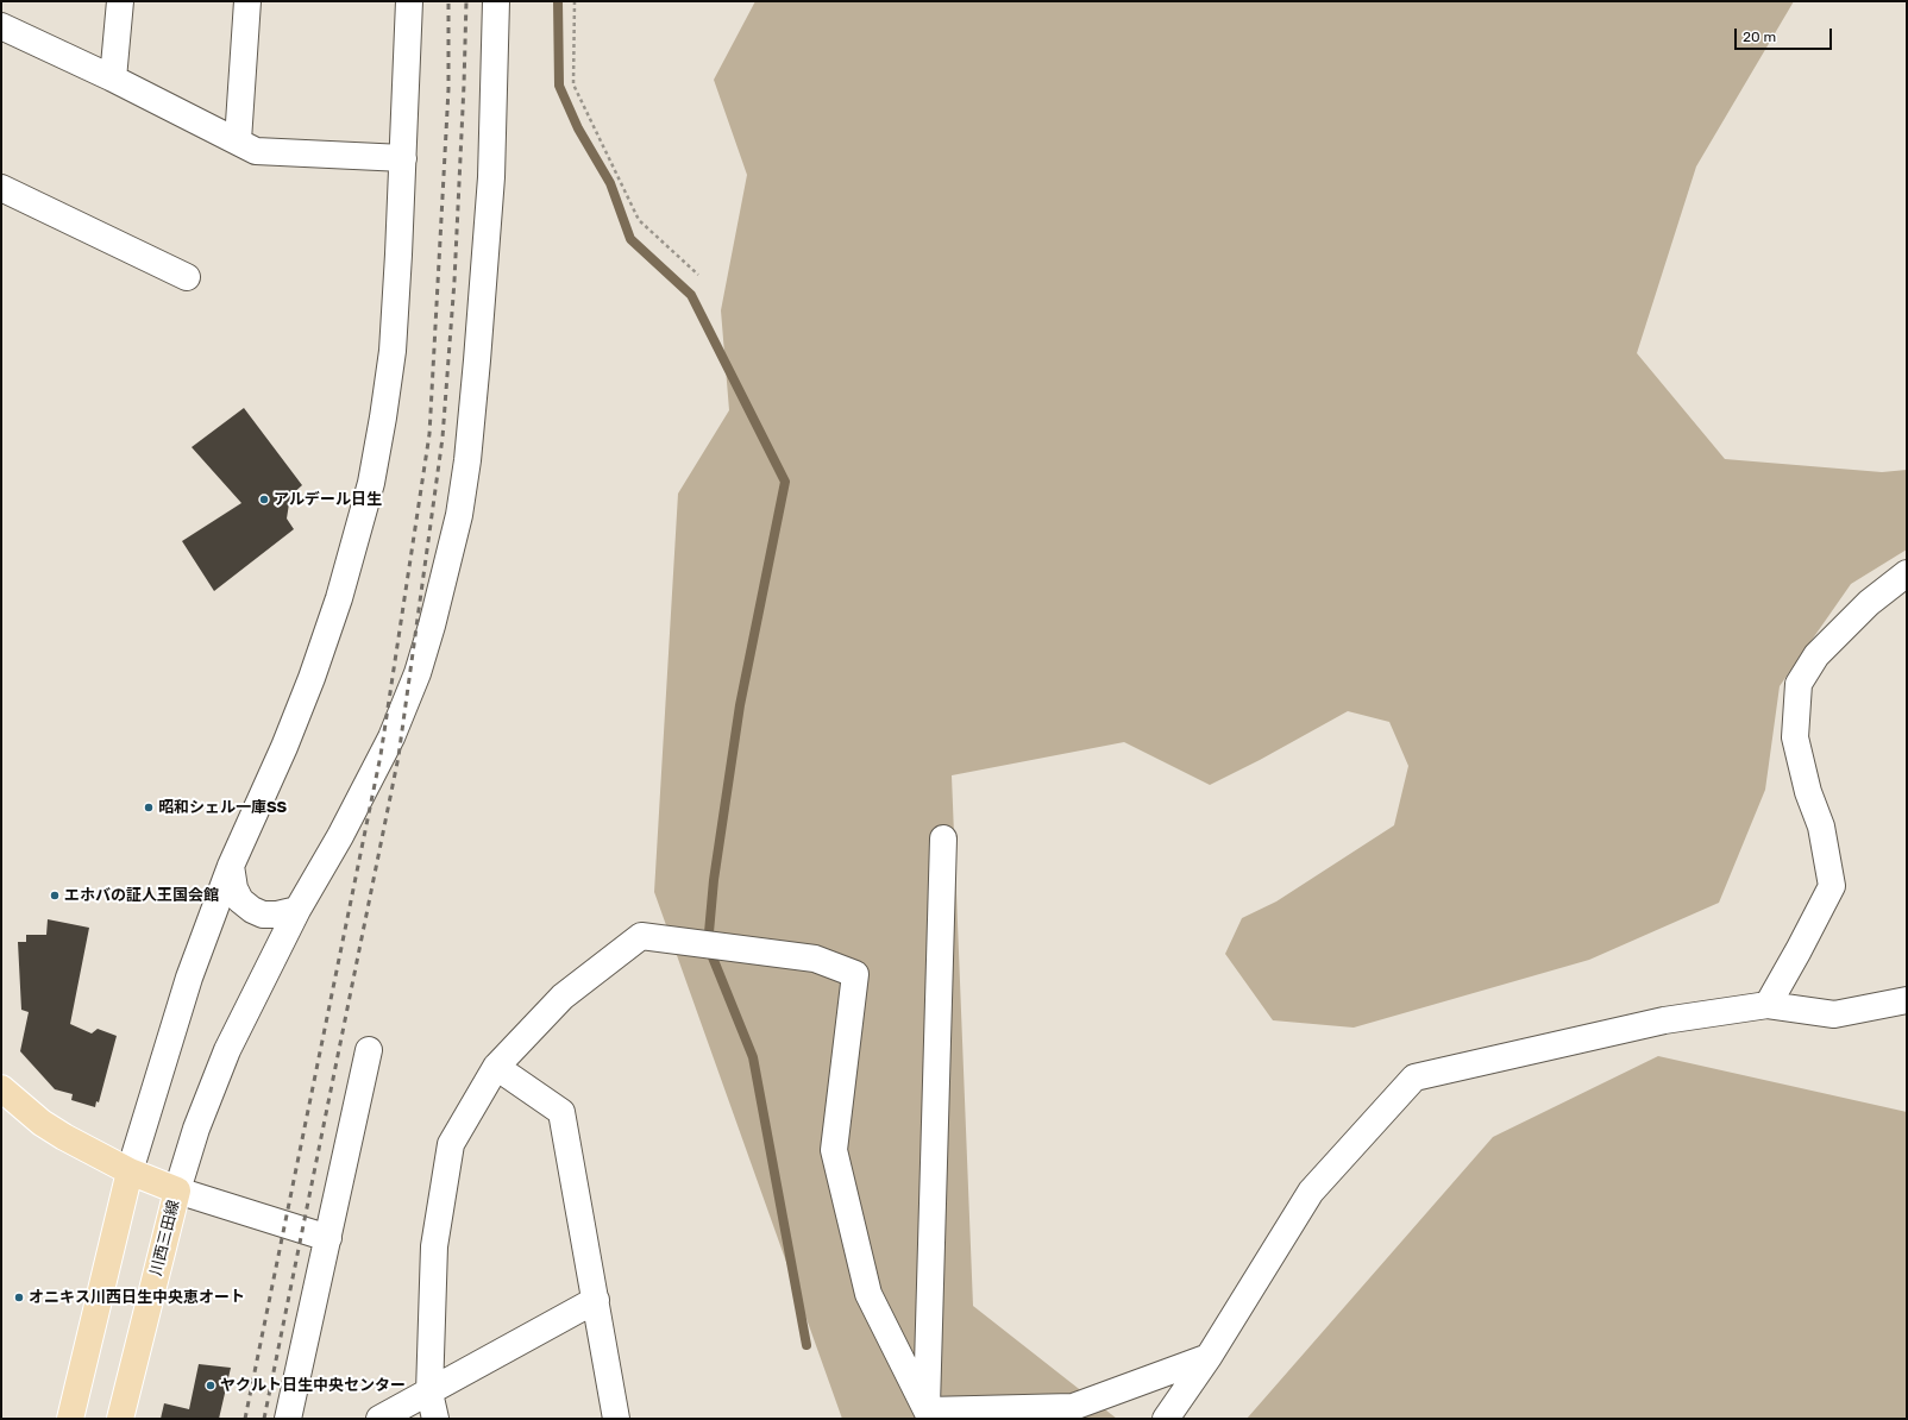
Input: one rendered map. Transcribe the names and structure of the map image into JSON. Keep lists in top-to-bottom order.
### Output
{
  "streets": {
    "main road": ["川西三田線"]
  },
  "places": [
    "アルデール日生",
    "昭和シェル一庫SS",
    "エホバの証人王国会館",
    "オニキス川西日生中央恵オート",
    "ヤクルト日生中央センター"
  ],
  "scale_bar": "20 m"
}
